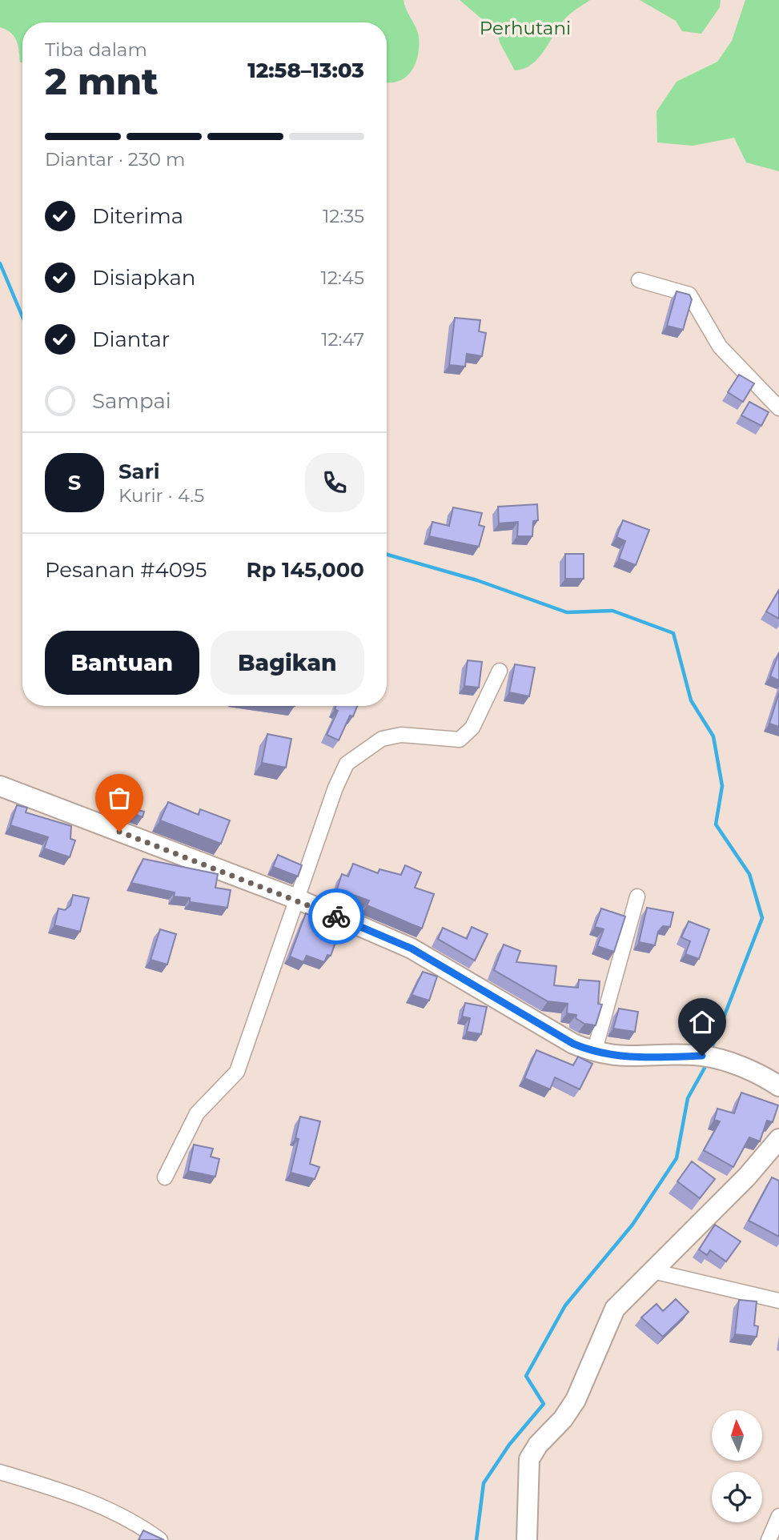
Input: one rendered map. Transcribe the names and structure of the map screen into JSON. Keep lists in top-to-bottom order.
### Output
{
  "parks": ["Perhutani"],
  "north": "top",
  "page": {
    "heading": ["2 mnt", "Tiba dalam", "12:58–13:03"],
    "panel": [
      "Sari",
      "Kurir · 4.5",
      "Pesanan #4095",
      "Rp 145,000"
    ],
    "bar": "Diantar · 230 m",
    "list": [
      ["Diterima", "12:35"],
      ["Disiapkan", "12:45"],
      ["Diantar", "12:47"],
      "Sampai"
    ],
    "round": "S",
    "buttons": ["Bantuan", "Bagikan"]
  }
}
